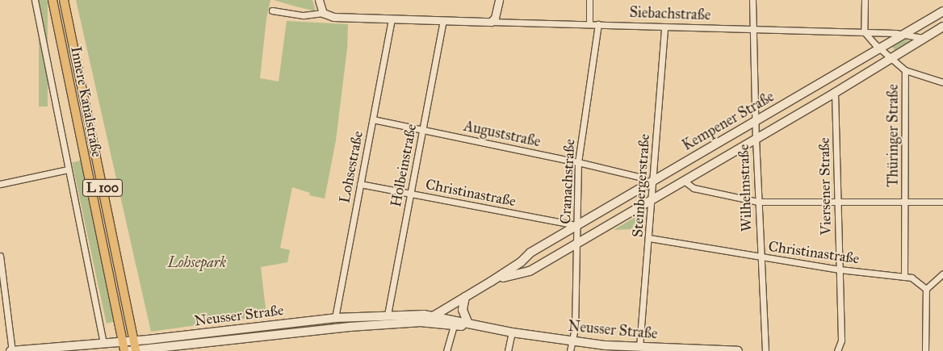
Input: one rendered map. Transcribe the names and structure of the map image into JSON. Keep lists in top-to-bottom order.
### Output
{
  "streets": {
    "main road": [
      "Innere Kanalstraße",
      "Kempener Straße",
      "L 100",
      "Neusser Straße"
    ],
    "street": [
      "Siebachstraße",
      "Auguststraße",
      "Thüringer Straße",
      "Holbeinstraße",
      "Lohsestraße",
      "Cranachstraße",
      "Steinbergerstraße",
      "Viersener Straße",
      "Wilhelmstraße",
      "Christinastraße"
    ]
  },
  "crossings": [
    ["Siebachstraße", "Kempener Straße"],
    ["Siebachstraße", "Holbeinstraße"],
    ["Siebachstraße", "Lohsestraße"],
    ["Siebachstraße", "Cranachstraße"],
    ["Siebachstraße", "Steinbergerstraße"],
    ["Siebachstraße", "Wilhelmstraße"],
    ["Innere Kanalstraße", "Neusser Straße"],
    ["Kempener Straße", "Auguststraße"],
    ["Kempener Straße", "Cranachstraße"],
    ["Kempener Straße", "Steinbergerstraße"],
    ["Kempener Straße", "Viersener Straße"],
    ["Kempener Straße", "Wilhelmstraße"],
    ["Kempener Straße", "Christinastraße"],
    ["Kempener Straße", "Neusser Straße"],
    ["Auguststraße", "Holbeinstraße"],
    ["Auguststraße", "Lohsestraße"],
    ["Auguststraße", "Cranachstraße"],
    ["Auguststraße", "Steinbergerstraße"],
    ["Thüringer Straße", "Christinastraße"],
    ["Holbeinstraße", "Christinastraße"],
    ["Holbeinstraße", "Neusser Straße"],
    ["Lohsestraße", "Christinastraße"],
    ["Lohsestraße", "Neusser Straße"],
    ["Cranachstraße", "Christinastraße"],
    ["Cranachstraße", "Neusser Straße"],
    ["Steinbergerstraße", "Christinastraße"],
    ["Steinbergerstraße", "Neusser Straße"],
    ["Viersener Straße", "Christinastraße"],
    ["Wilhelmstraße", "Christinastraße"]
  ],
  "parks": ["Lohsepark"]
}
